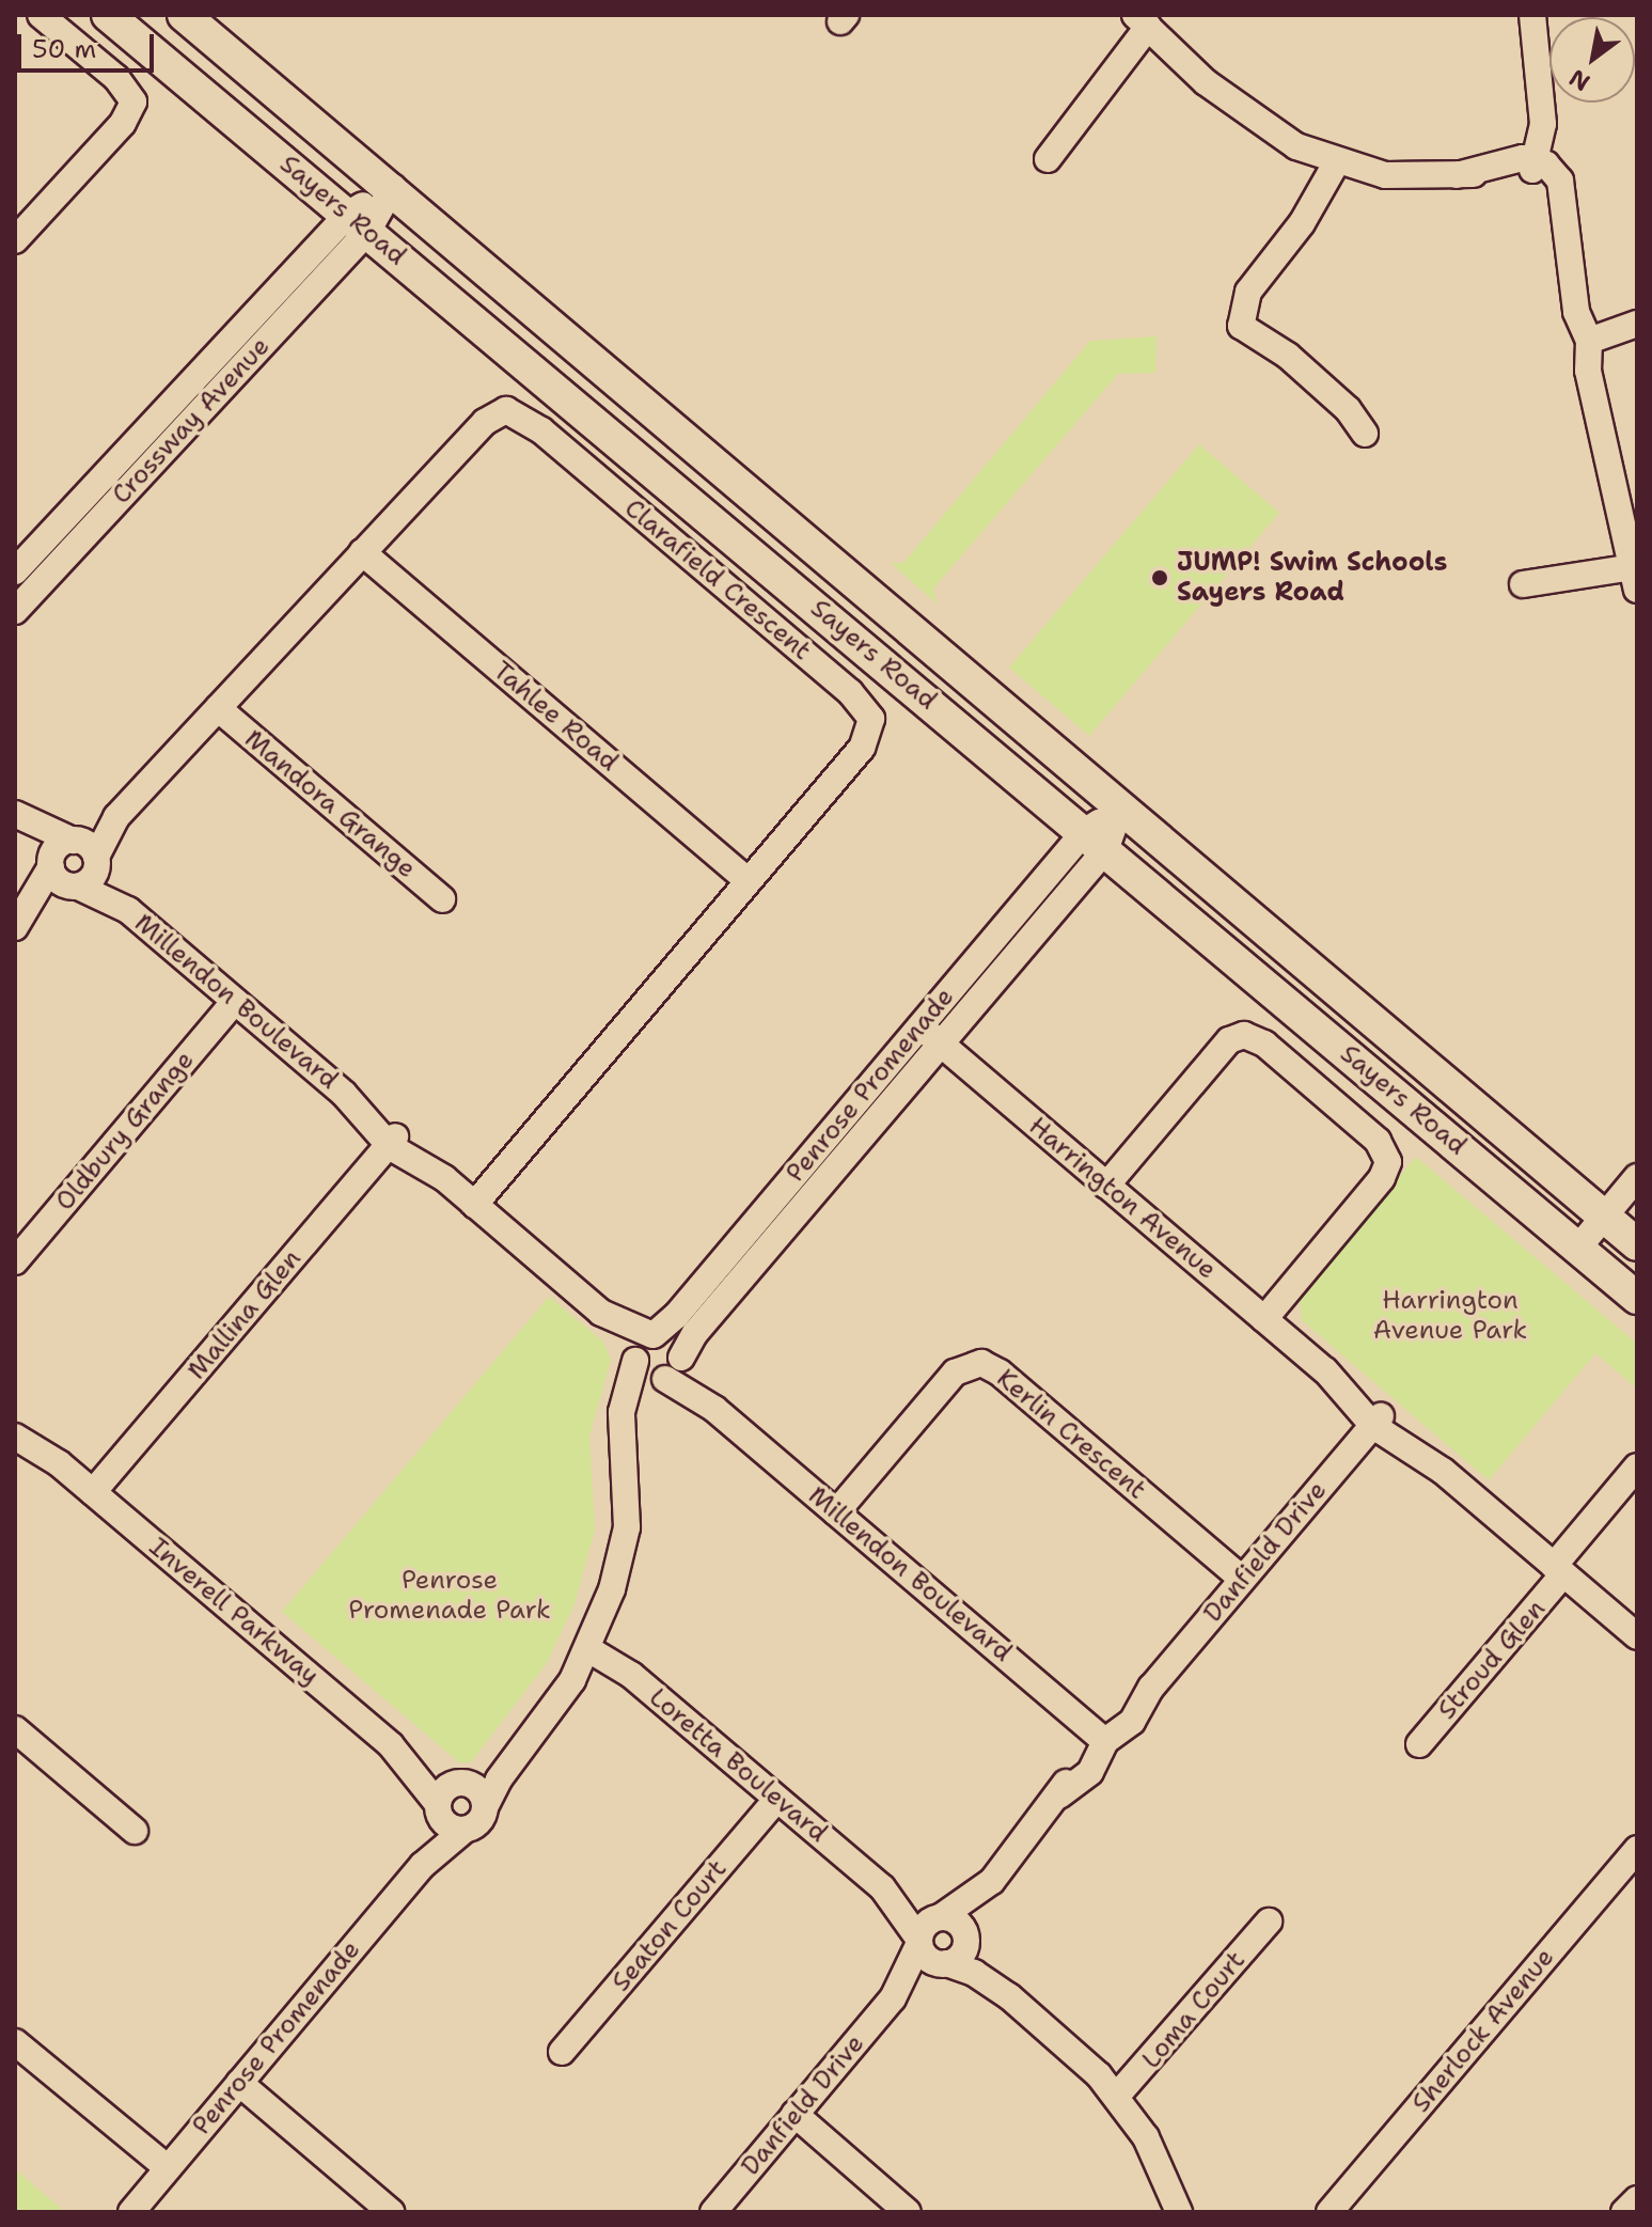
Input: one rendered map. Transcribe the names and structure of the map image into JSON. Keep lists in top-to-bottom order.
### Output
{
  "streets": {
    "main road": ["Sayers Road"],
    "street": [
      "Crossway Avenue",
      "Clarafield Crescent",
      "Tahlee Road",
      "Mandora Grange",
      "Millendon Boulevard",
      "Penrose Promenade",
      "Oldbury Grange",
      "Harrington Avenue",
      "Mallina Glen",
      "Kerlin Crescent",
      "Danfield Drive",
      "Inverell Parkway",
      "Stroud Glen",
      "Loretta Boulevard",
      "Seaton Court",
      "Loma Court",
      "Sherlock Avenue"
    ]
  },
  "crossings": [
    ["Sayers Road", "Crossway Avenue"],
    ["Sayers Road", "Penrose Promenade"],
    ["Clarafield Crescent", "Tahlee Road"],
    ["Clarafield Crescent", "Mandora Grange"],
    ["Clarafield Crescent", "Millendon Boulevard"],
    ["Millendon Boulevard", "Penrose Promenade"],
    ["Millendon Boulevard", "Oldbury Grange"],
    ["Millendon Boulevard", "Mallina Glen"],
    ["Millendon Boulevard", "Kerlin Crescent"],
    ["Millendon Boulevard", "Danfield Drive"],
    ["Penrose Promenade", "Harrington Avenue"],
    ["Penrose Promenade", "Inverell Parkway"],
    ["Harrington Avenue", "Danfield Drive"],
    ["Harrington Avenue", "Stroud Glen"],
    ["Mallina Glen", "Inverell Parkway"],
    ["Kerlin Crescent", "Danfield Drive"],
    ["Danfield Drive", "Loretta Boulevard"],
    ["Loretta Boulevard", "Seaton Court"]
  ],
  "parks": ["Harrington Avenue Park", "Penrose Promenade Park"],
  "places": ["JUMP! Swim Schools Sayers Road"],
  "scale_bar": "50 m",
  "north": "bottom left"
}
